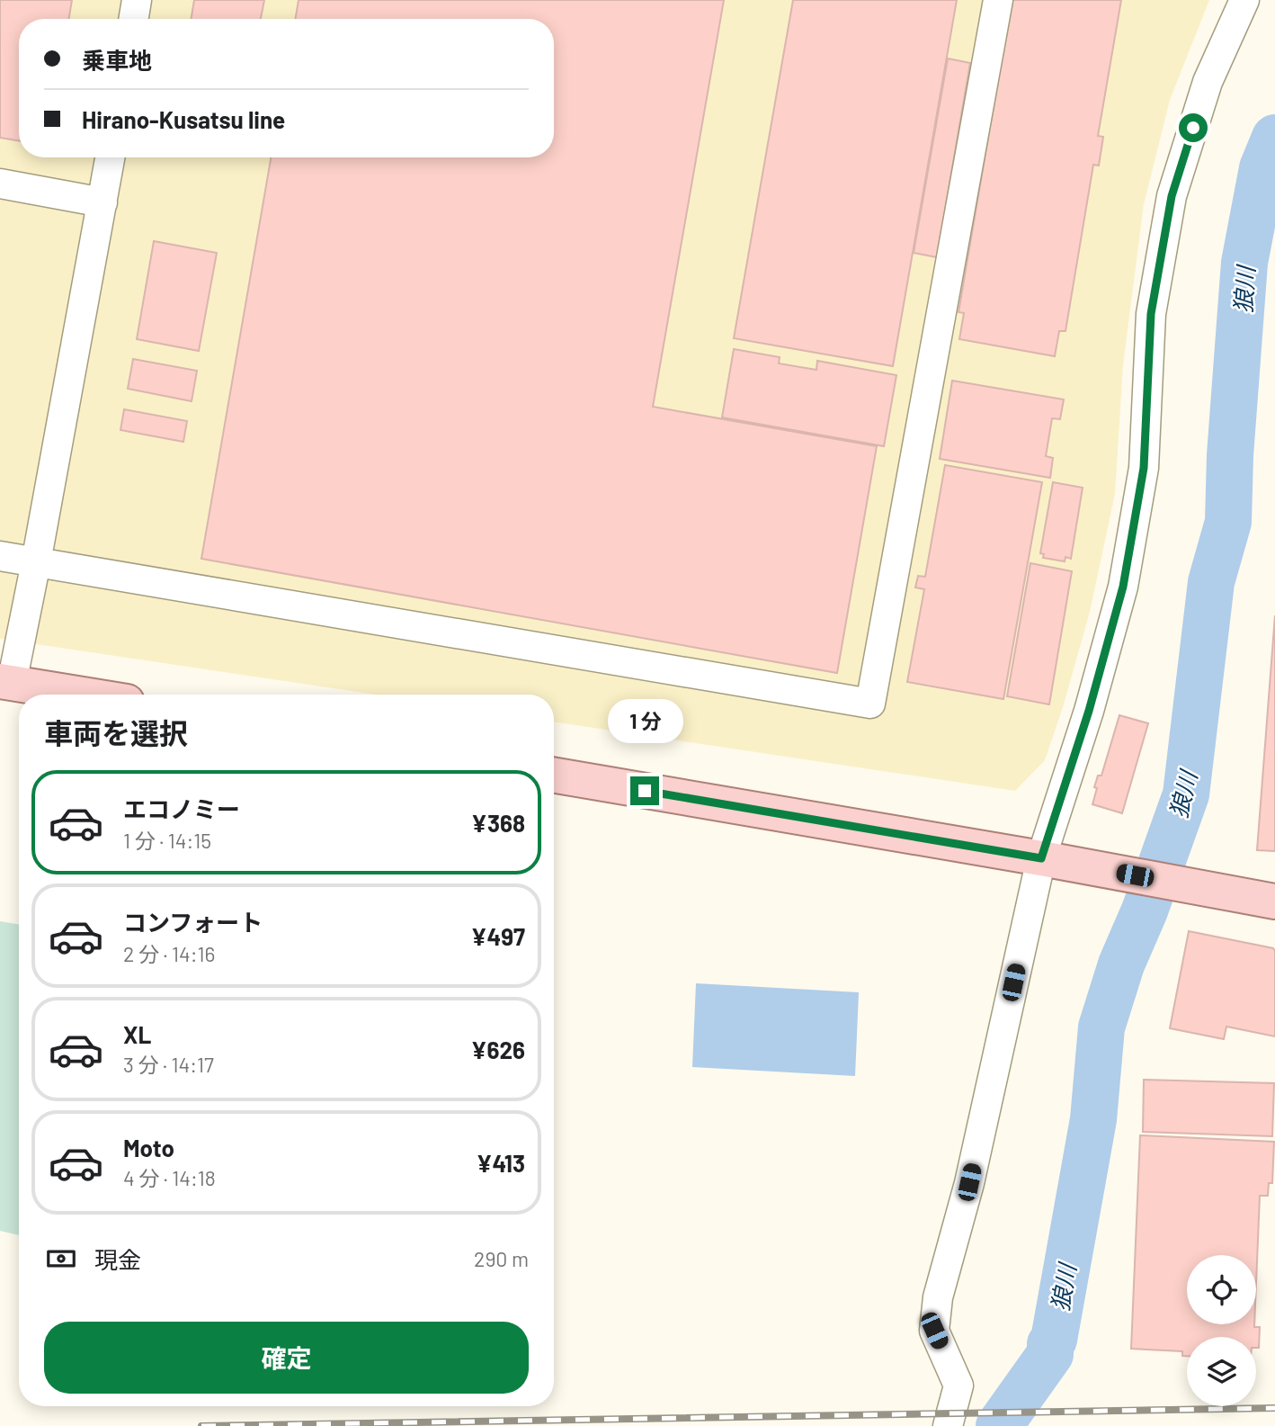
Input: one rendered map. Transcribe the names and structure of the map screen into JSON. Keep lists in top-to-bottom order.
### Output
{
  "water": ["狼川"],
  "page": {
    "banner": ["乗車地", "Hirano-Kusatsu line"],
    "heading": "車両を選択",
    "bubble": "1 分",
    "list": [
      {
        "name": "エコノミー",
        "note": "1 分 · 14:15",
        "value": "¥368"
      },
      {
        "name": "コンフォート",
        "note": "2 分 · 14:16",
        "value": "¥497"
      },
      {
        "name": "XL",
        "note": "3 分 · 14:17",
        "value": "¥626"
      },
      {
        "name": "Moto",
        "note": "4 分 · 14:18",
        "value": "¥413"
      }
    ],
    "pay": ["現金", "290 m"],
    "buttons": "確定"
  }
}
